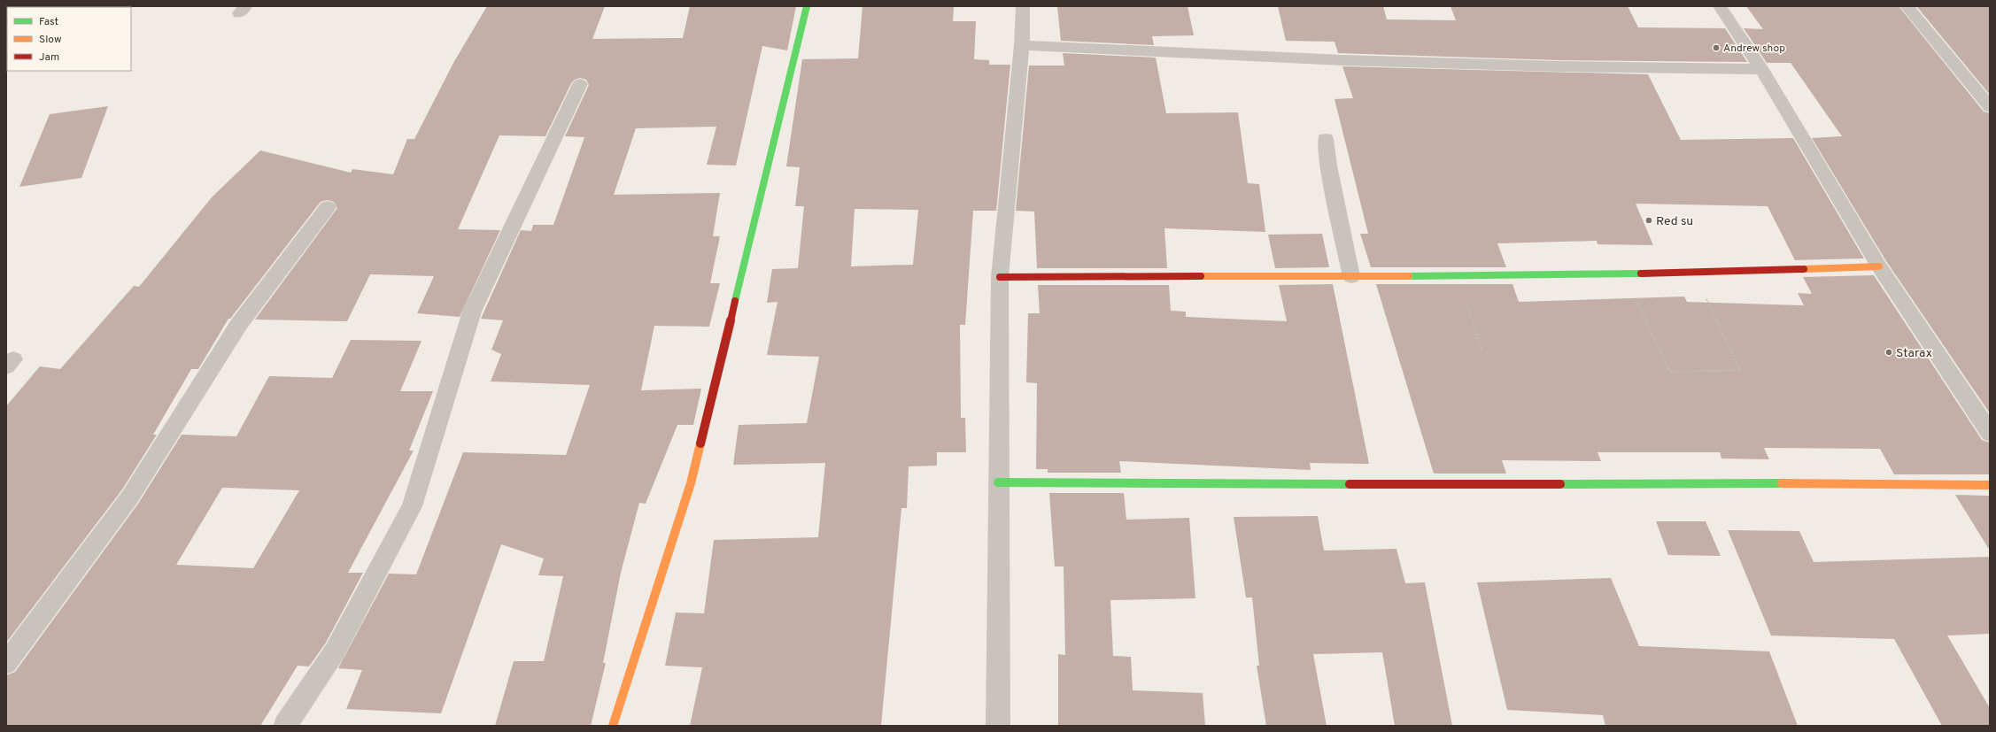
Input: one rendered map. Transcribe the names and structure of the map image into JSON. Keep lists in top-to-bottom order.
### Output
{
  "places": ["Andrew shop", "Red su", "Starax"],
  "legend": ["Fast", "Slow", "Jam"]
}
